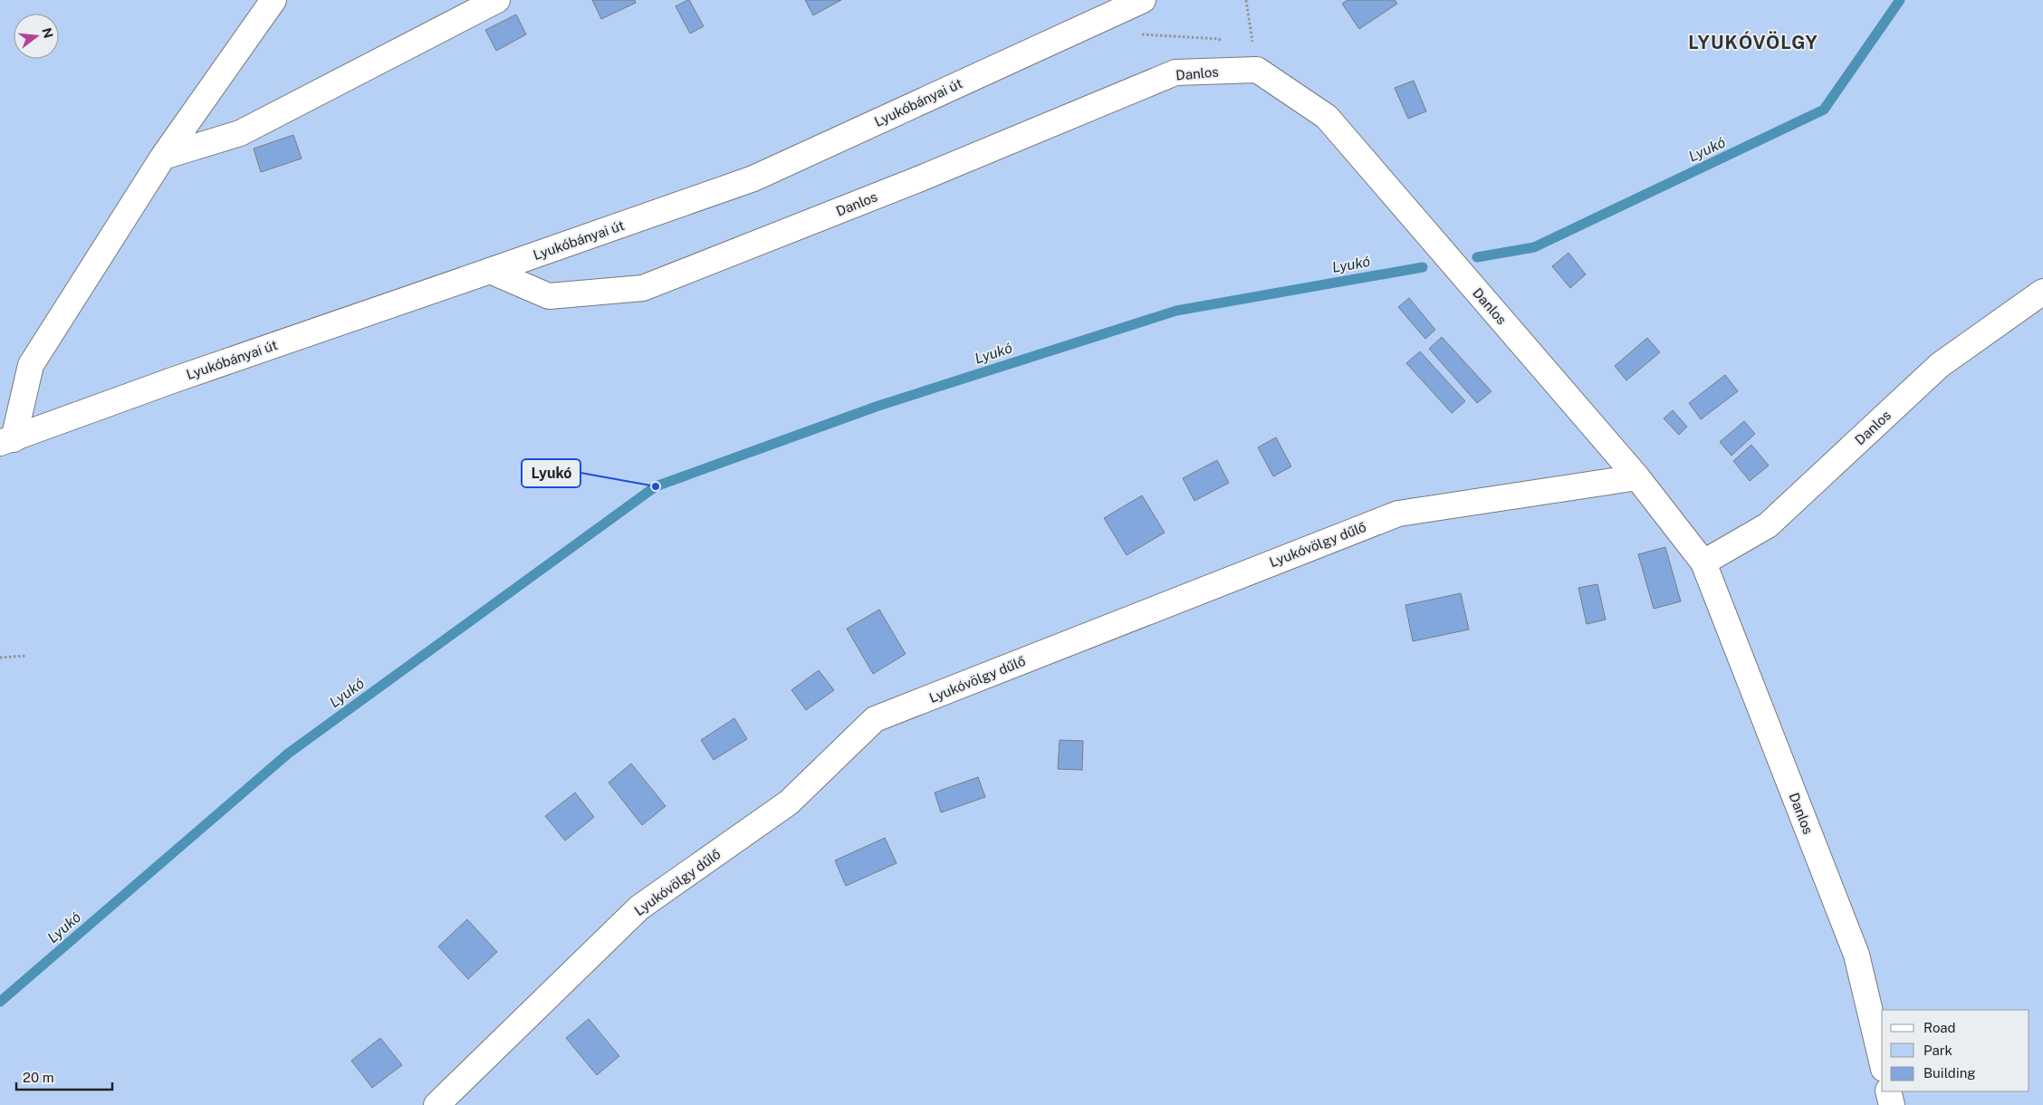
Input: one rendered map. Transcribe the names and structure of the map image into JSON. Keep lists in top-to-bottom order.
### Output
{
  "streets": {
    "street": ["Danlos", "Lyukóbányai út", "Lyukóvölgy dűlő"]
  },
  "crossings": [
    ["Danlos", "Lyukóbányai út"],
    ["Danlos", "Lyukóvölgy dűlő"]
  ],
  "districts": ["LYUKÓVÖLGY"],
  "water": ["Lyukó"],
  "places": ["Lyukó"],
  "legend": ["Road", "Park", "Building"],
  "scale_bar": "20 m",
  "north": "right"
}
